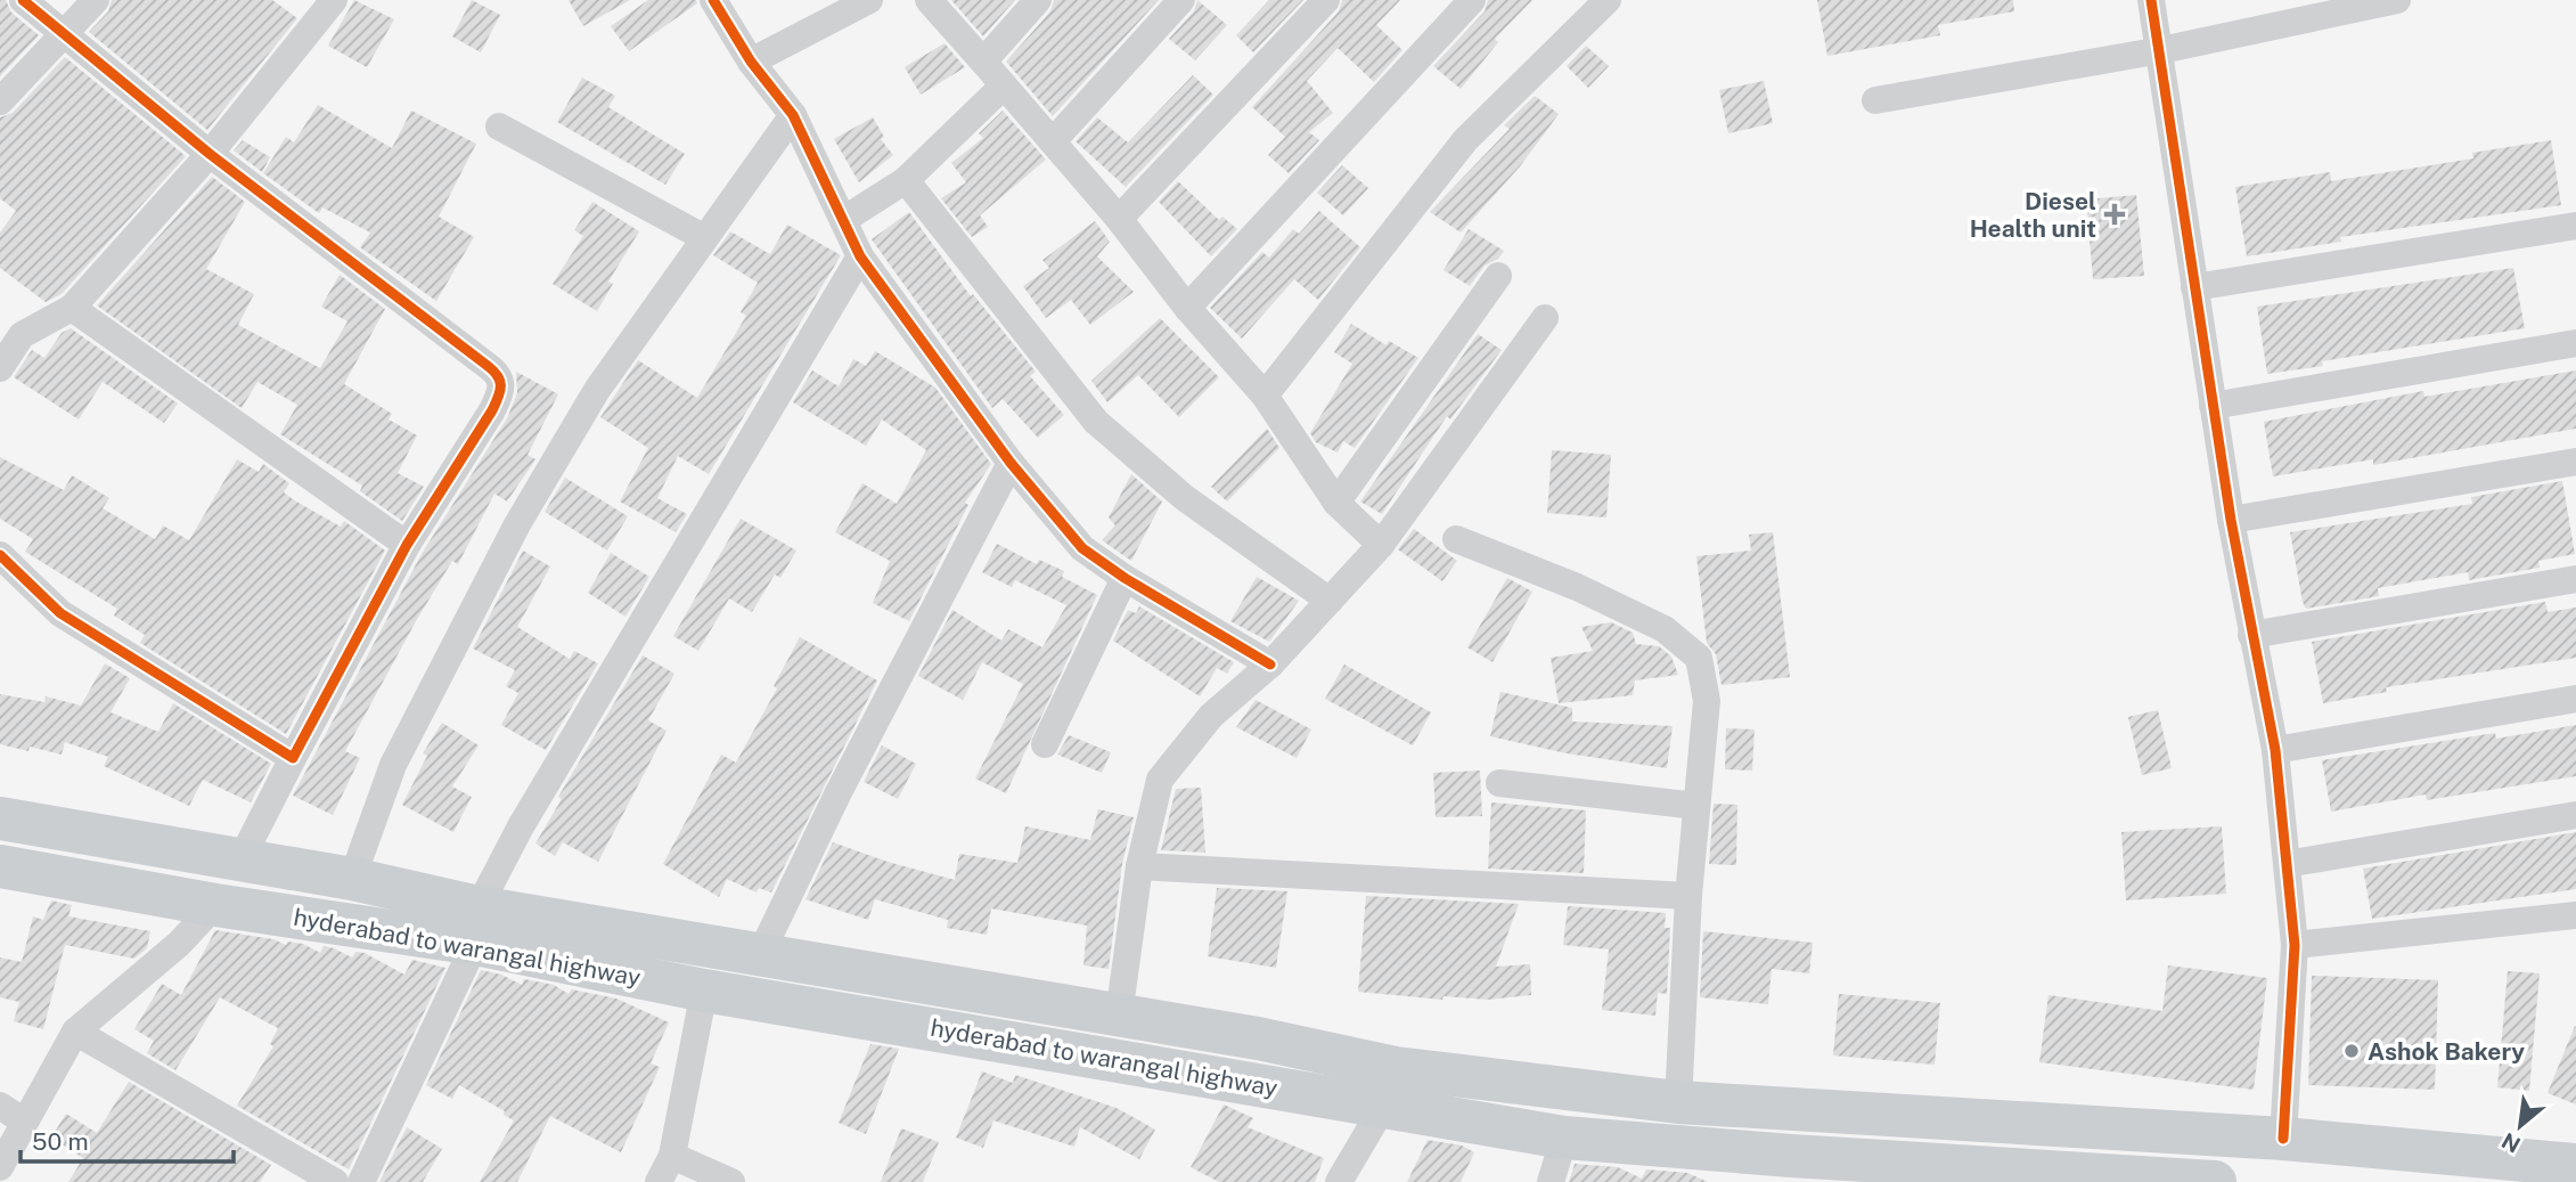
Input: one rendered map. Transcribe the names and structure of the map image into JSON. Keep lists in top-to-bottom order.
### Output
{
  "streets": {
    "main road": ["hyderabad to warangal highway"]
  },
  "places": {
    "health": ["Diesel Health unit"],
    "other": ["Ashok Bakery"]
  },
  "scale_bar": "50 m",
  "north": "bottom left"
}
